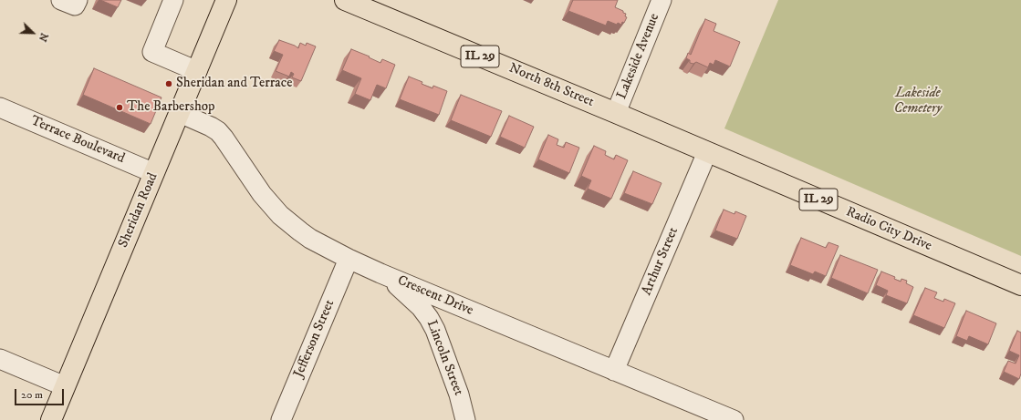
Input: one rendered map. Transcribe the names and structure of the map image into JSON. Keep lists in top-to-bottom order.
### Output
{
  "streets": {
    "main road": [
      "IL 29",
      "North 8th Street",
      "Sheridan Road",
      "Radio City Drive"
    ],
    "street": [
      "Lakeside Avenue",
      "Terrace Boulevard",
      "Arthur Street",
      "Crescent Drive",
      "Jefferson Street",
      "Lincoln Street"
    ]
  },
  "crossings": [
    ["Lakeside Avenue", "North 8th Street"],
    ["Lakeside Avenue", "Radio City Drive"],
    ["North 8th Street", "Radio City Drive"],
    ["Terrace Boulevard", "Sheridan Road"],
    ["Sheridan Road", "Crescent Drive"],
    ["Radio City Drive", "Arthur Street"],
    ["Arthur Street", "Crescent Drive"],
    ["Crescent Drive", "Jefferson Street"],
    ["Crescent Drive", "Lincoln Street"]
  ],
  "parks": ["Lakeside Cemetery"],
  "places": ["Sheridan and Terrace", "The Barbershop"],
  "scale_bar": "20 m",
  "north": "bottom right"
}
